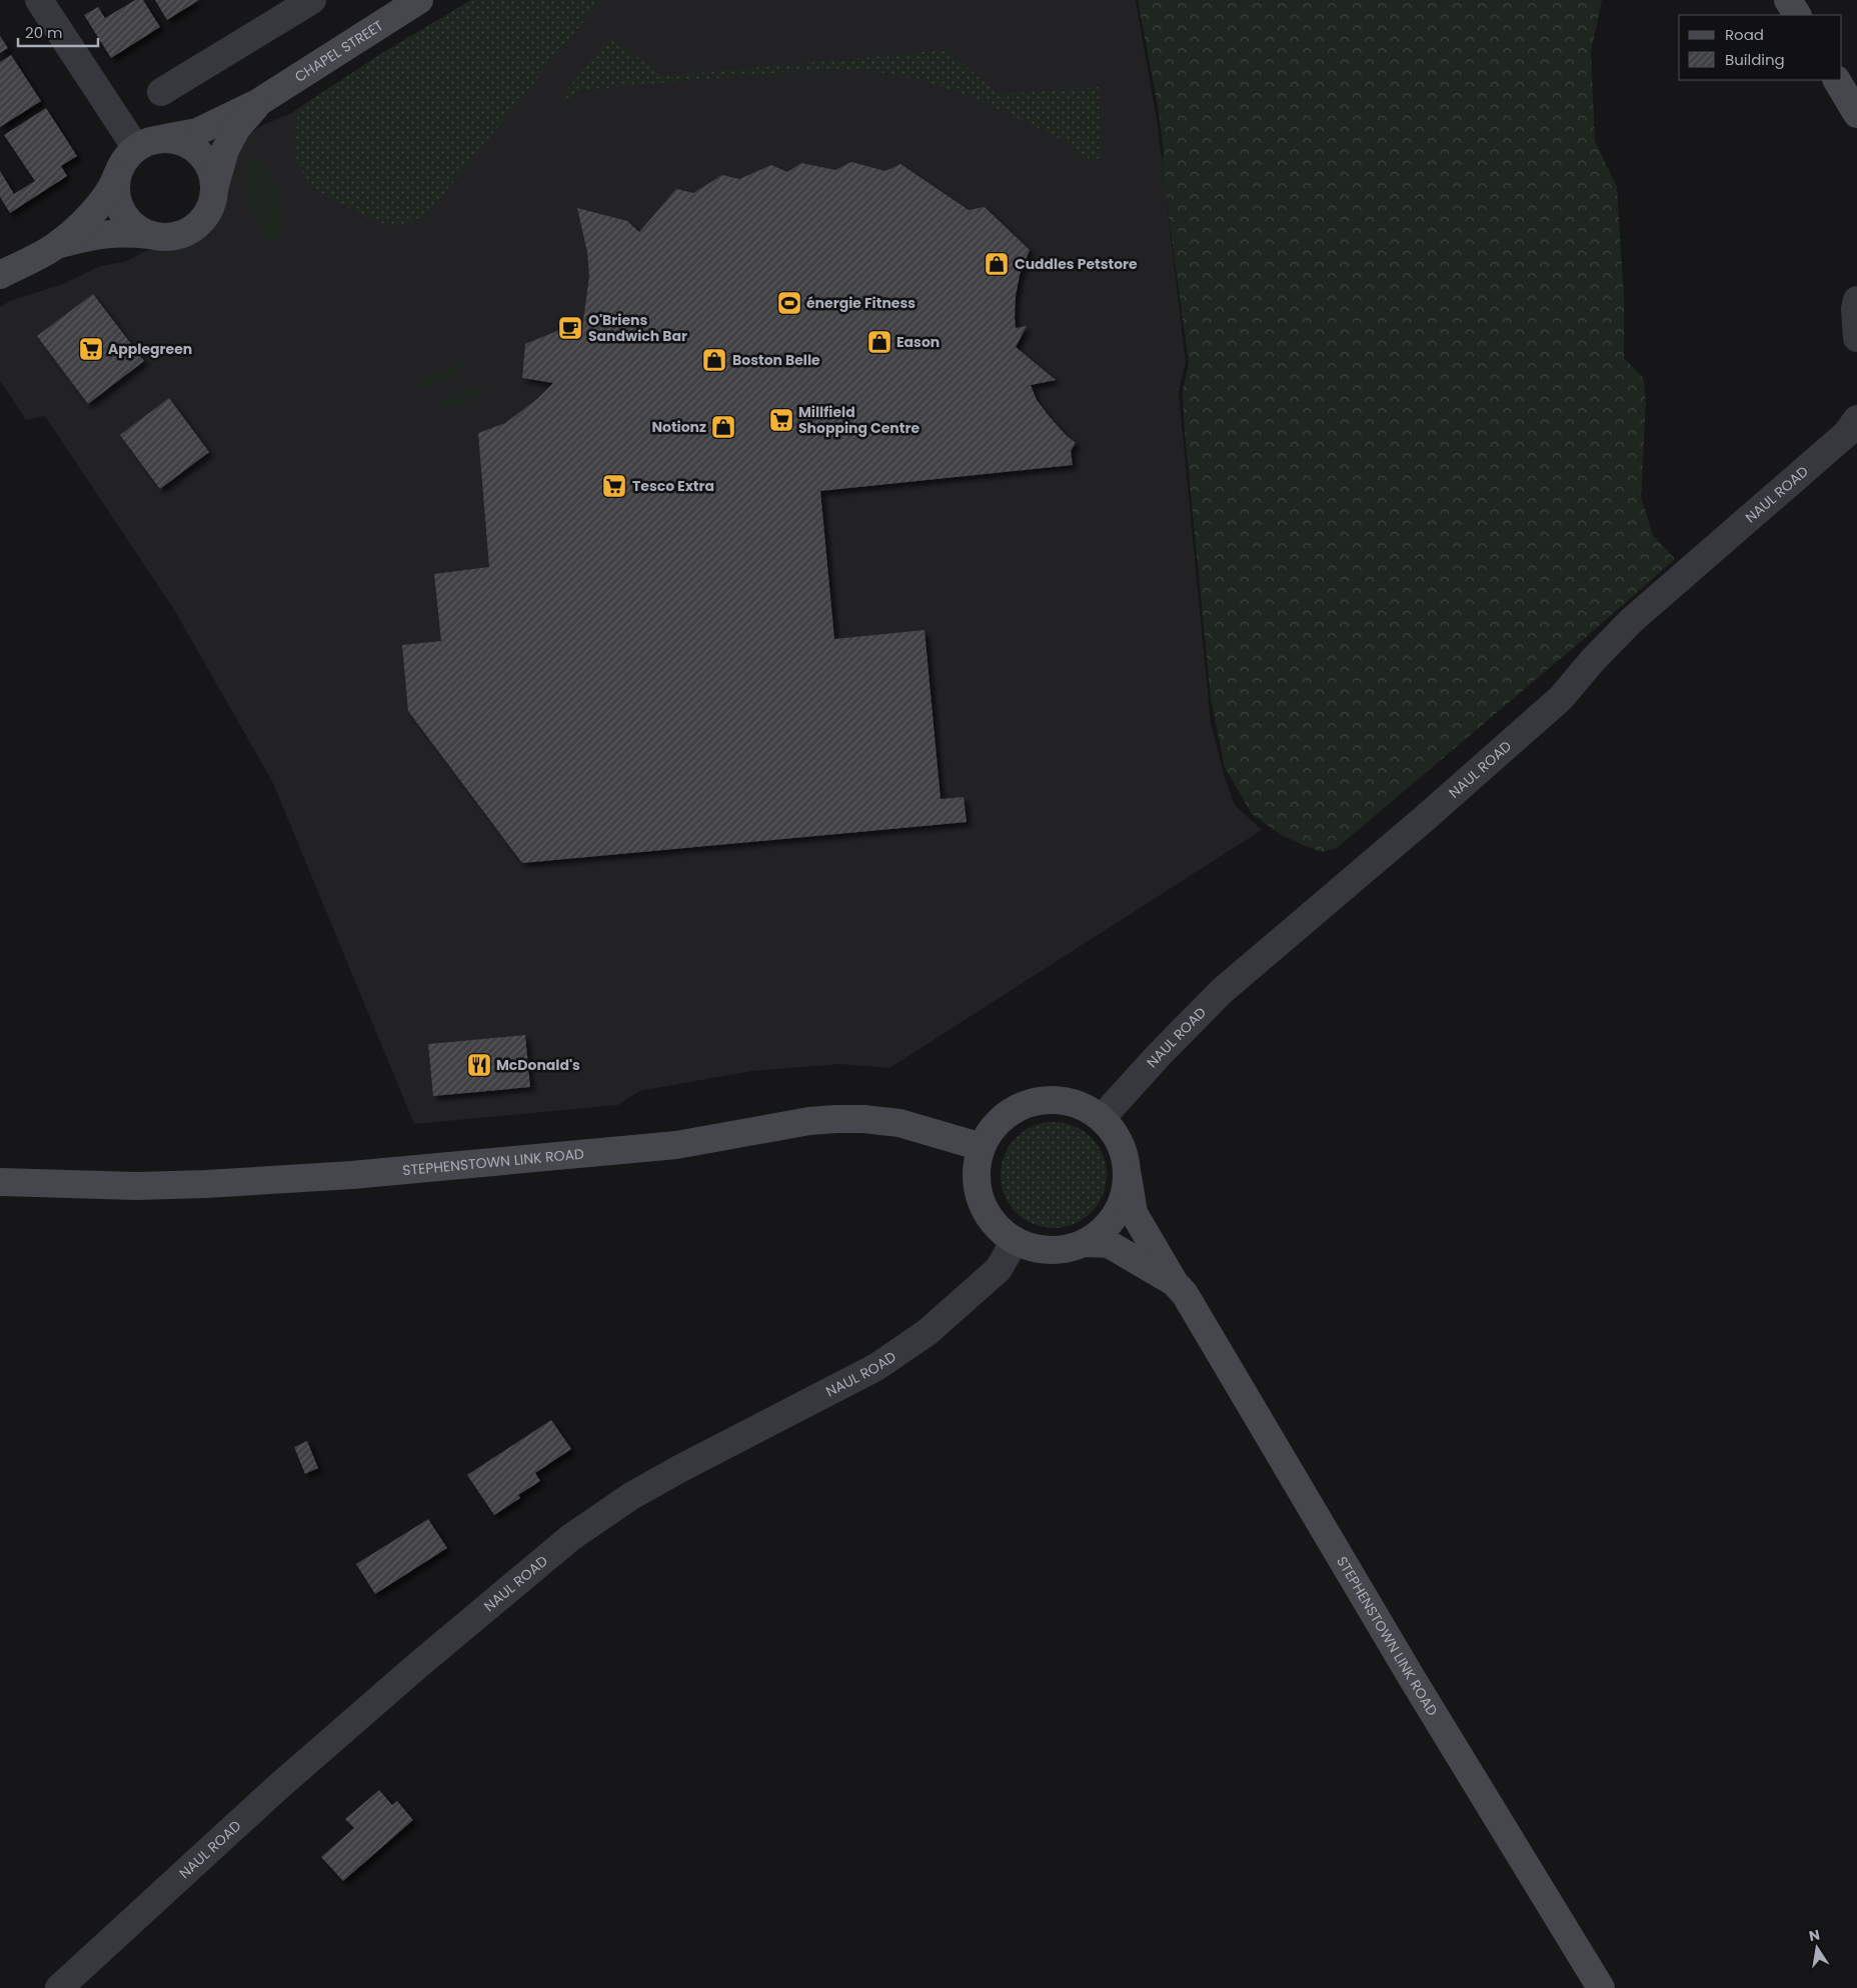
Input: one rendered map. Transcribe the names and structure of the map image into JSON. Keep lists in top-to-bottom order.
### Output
{
  "streets": {
    "street": ["CHAPEL STREET", "NAUL ROAD", "STEPHENSTOWN LINK ROAD"]
  },
  "crossings": [
    ["NAUL ROAD", "STEPHENSTOWN LINK ROAD"]
  ],
  "places": {
    "shop": [
      "Cuddles Petstore",
      "Eason",
      "Boston Belle",
      "Notionz"
    ],
    "sports": ["énergie Fitness"],
    "cafe": ["O'Briens Sandwich Bar"],
    "supermarket": ["Applegreen", "Millfield Shopping Centre", "Tesco Extra"],
    "restaurant": ["McDonald's"]
  },
  "legend": ["Road", "Building"],
  "scale_bar": "20 m",
  "north": "top"
}
